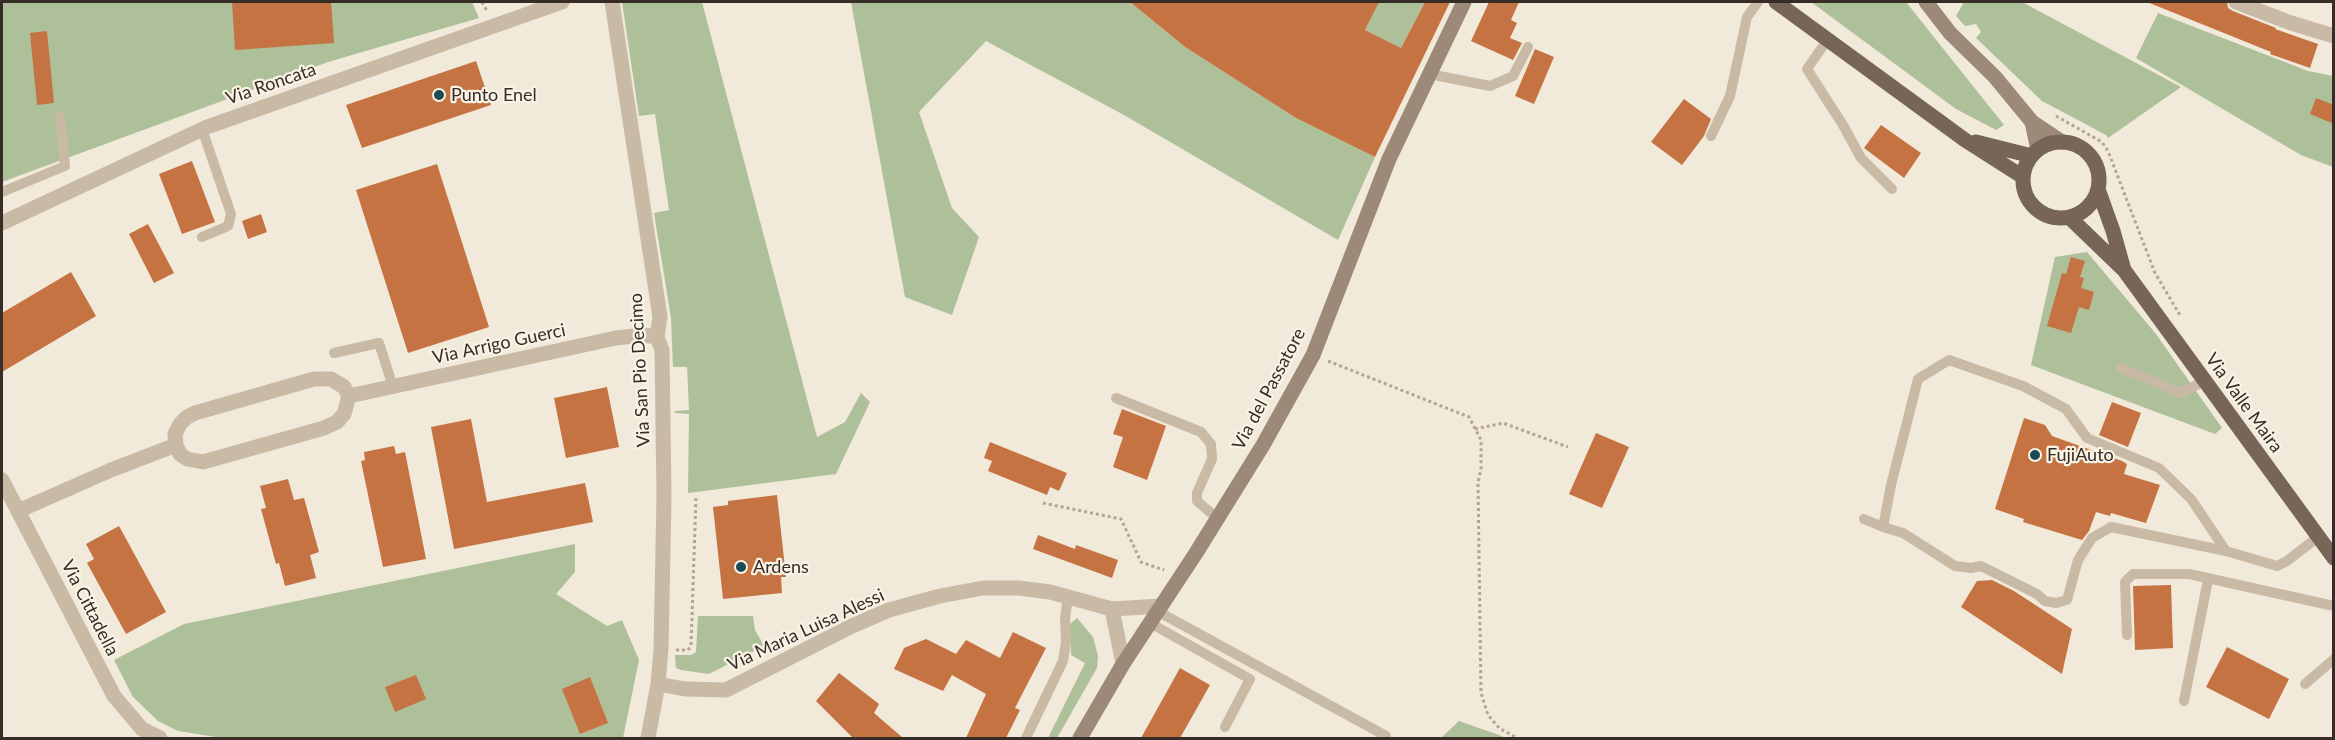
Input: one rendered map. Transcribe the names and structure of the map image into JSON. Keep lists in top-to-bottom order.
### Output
{
  "streets": {
    "main road": ["Via Valle Maira"],
    "street": [
      "Via Roncata",
      "Via Arrigo Guerci",
      "Via San Pio Decimo",
      "Via del Passatore",
      "Via Cittadella",
      "Via Maria Luisa Alessi"
    ]
  },
  "crossings": [
    ["Via Arrigo Guerci", "Via San Pio Decimo"],
    ["Via San Pio Decimo", "Via Maria Luisa Alessi"],
    ["Via del Passatore", "Via Maria Luisa Alessi"]
  ],
  "places": ["Punto Enel", "FujiAuto", "Ardens"]
}
